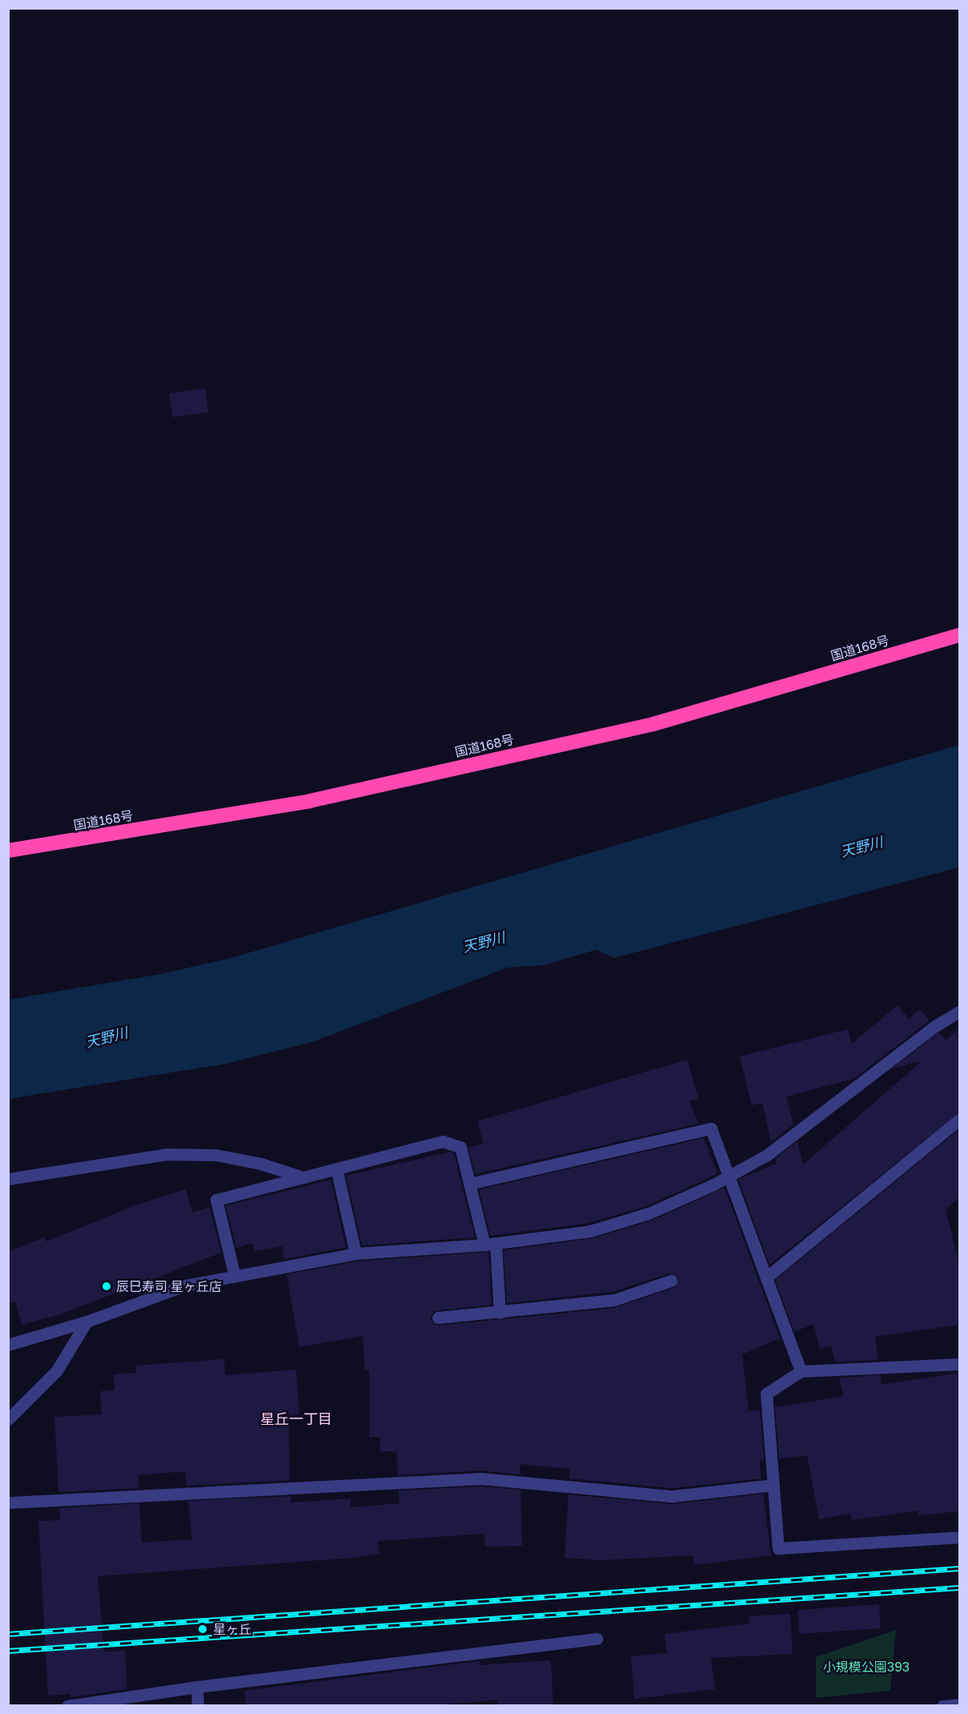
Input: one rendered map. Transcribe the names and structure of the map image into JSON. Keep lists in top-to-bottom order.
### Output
{
  "streets": {
    "highway": ["国道168号"]
  },
  "districts": ["星丘一丁目"],
  "water": ["天野川"],
  "parks": ["小規模公園393"],
  "places": ["辰巳寿司 星ヶ丘店", "星ヶ丘"]
}
